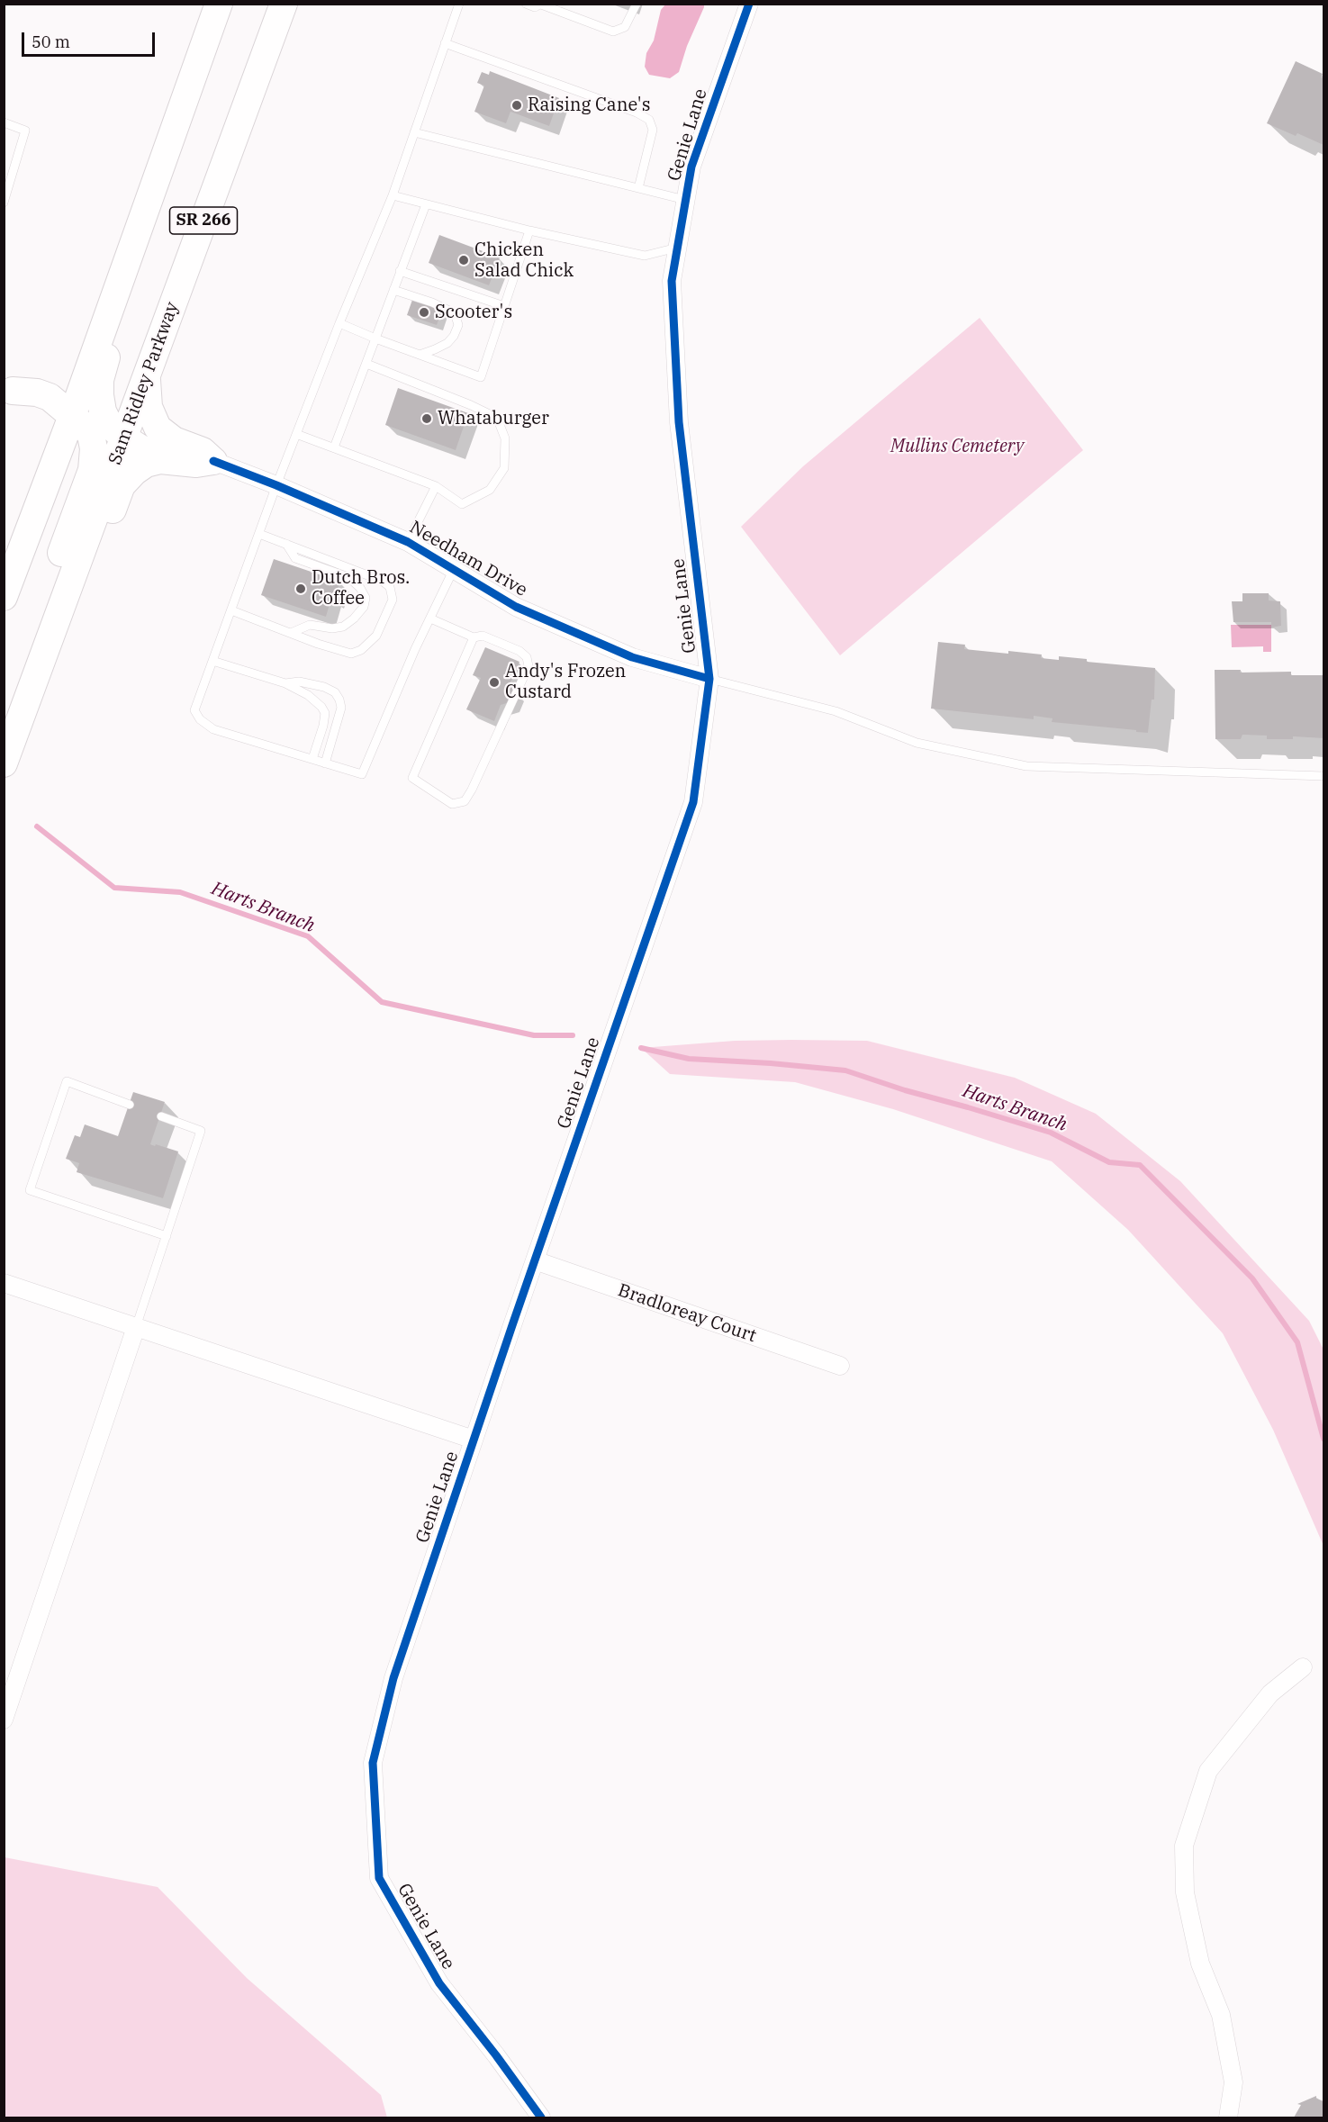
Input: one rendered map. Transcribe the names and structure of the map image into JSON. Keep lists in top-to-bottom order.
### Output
{
  "streets": {
    "main road": ["SR 266", "Sam Ridley Parkway"],
    "street": ["Genie Lane", "Needham Drive", "Bradloreay Court"]
  },
  "crossings": [
    ["Genie Lane", "Needham Drive"],
    ["Genie Lane", "Bradloreay Court"]
  ],
  "water": ["Harts Branch"],
  "parks": ["Mullins Cemetery"],
  "places": [
    "Raising Cane's",
    "Chicken Salad Chick",
    "Scooter's",
    "Whataburger",
    "Dutch Bros. Coffee",
    "Andy's Frozen Custard"
  ],
  "scale_bar": "50 m"
}
